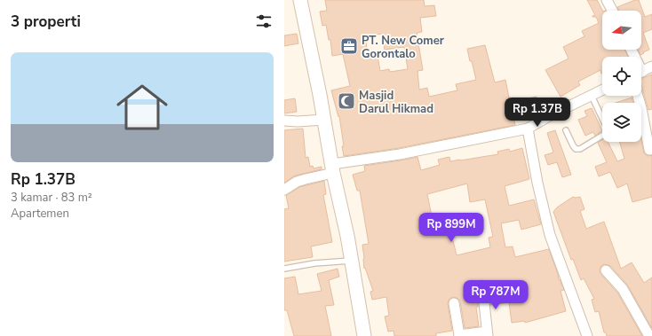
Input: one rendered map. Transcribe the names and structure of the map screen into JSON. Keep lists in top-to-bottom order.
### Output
{
  "places": {
    "office": ["PT. New Comer Gorontalo"],
    "mosque": ["Masjid Darul Hikmad"]
  },
  "north": "left",
  "page": {
    "heading": "3 properti",
    "list": [
      {
        "name": "Rp 1.37B",
        "note": "3 kamar · 83 m² · Apartemen"
      }
    ],
    "price": ["Rp 1.37B", "Rp 899M", "Rp 787M"]
  }
}
